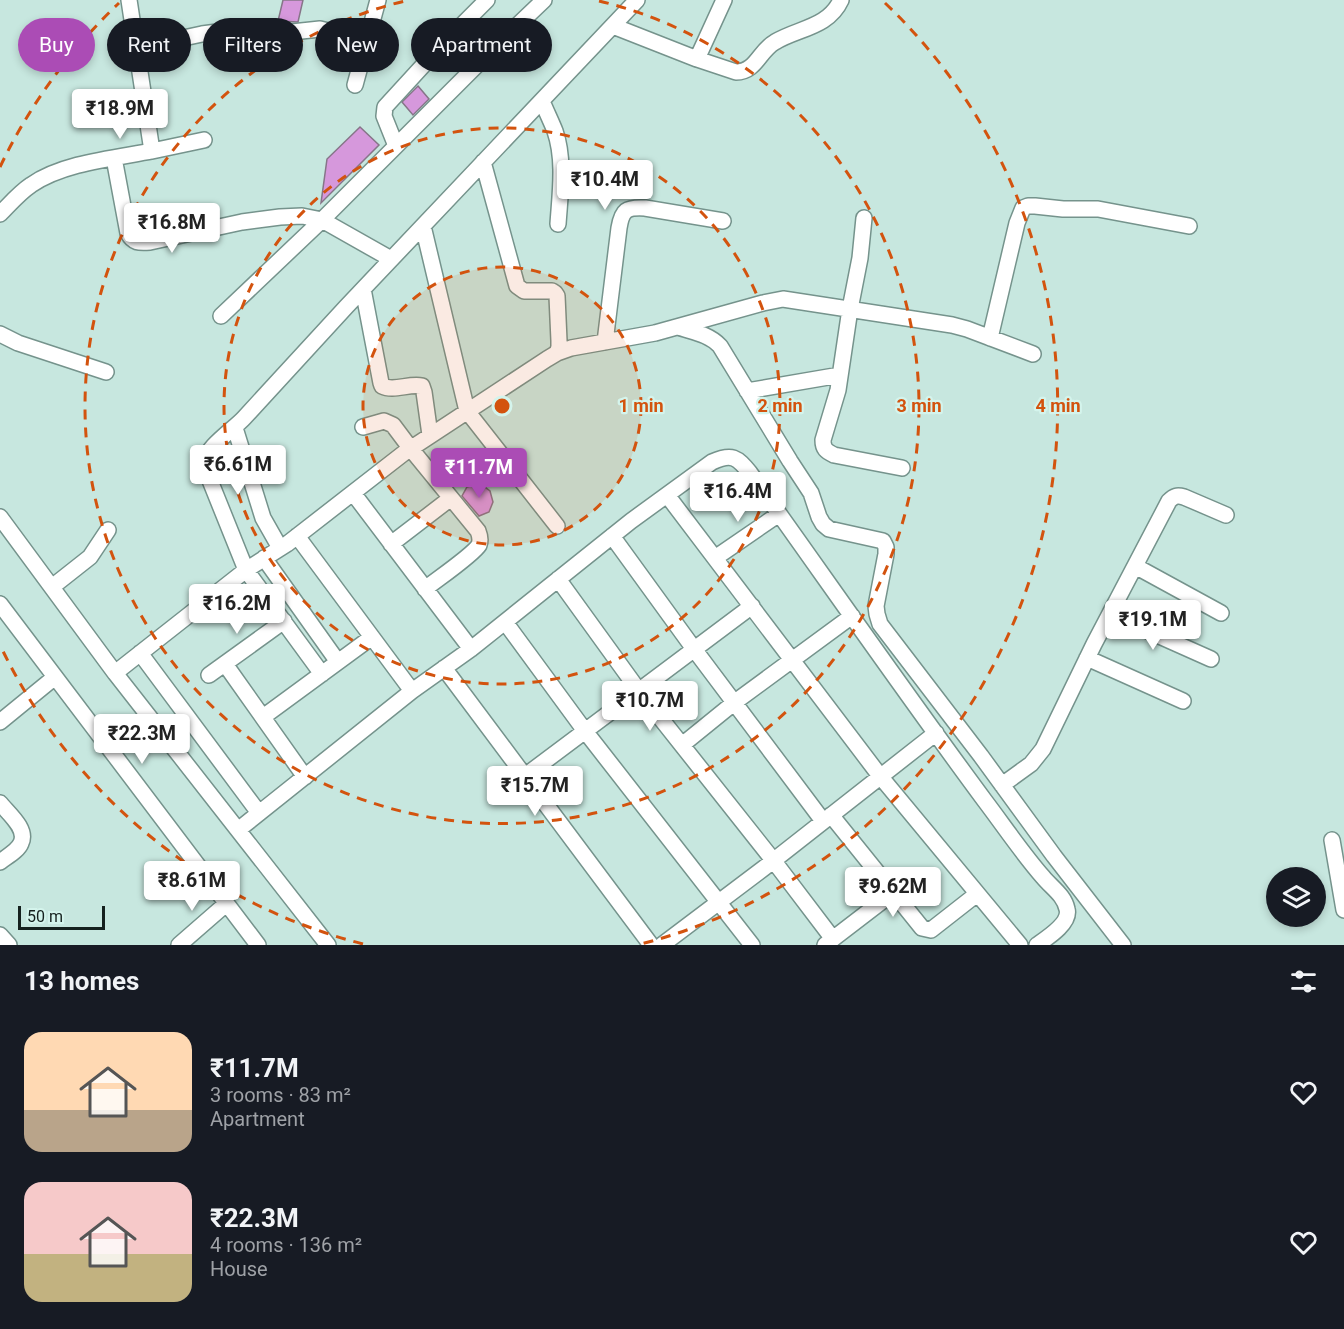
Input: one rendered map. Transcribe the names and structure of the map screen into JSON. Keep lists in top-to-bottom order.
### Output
{
  "scale_bar": "50 m",
  "page": {
    "chip": [
      "Buy",
      "Rent",
      "Filters",
      "New",
      "Apartment"
    ],
    "price": [
      "₹18.9M",
      "₹10.4M",
      "₹16.8M",
      "₹6.61M",
      "₹11.7M",
      "₹16.4M",
      "₹16.2M",
      "₹19.1M",
      "₹10.7M",
      "₹22.3M",
      "₹15.7M",
      "₹8.61M",
      "₹9.62M"
    ],
    "scale": "50 m",
    "heading": "13 homes",
    "list": [
      {
        "name": "₹11.7M",
        "note": "3 rooms · 83 m² · Apartment"
      },
      {
        "name": "₹22.3M",
        "note": "4 rooms · 136 m² · House"
      }
    ]
  },
  "rings": [
    "1 min",
    "2 min",
    "3 min",
    "4 min"
  ]
}
